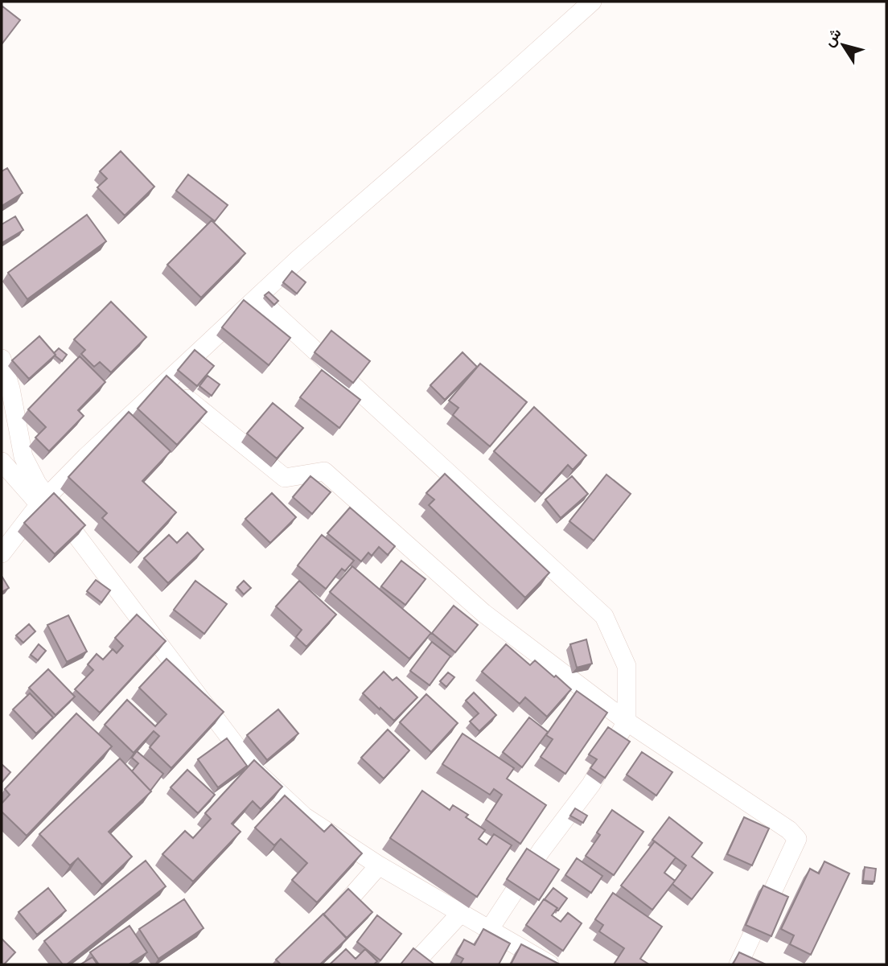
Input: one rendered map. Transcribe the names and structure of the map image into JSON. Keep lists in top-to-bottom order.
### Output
{
  "north": "top left"
}
